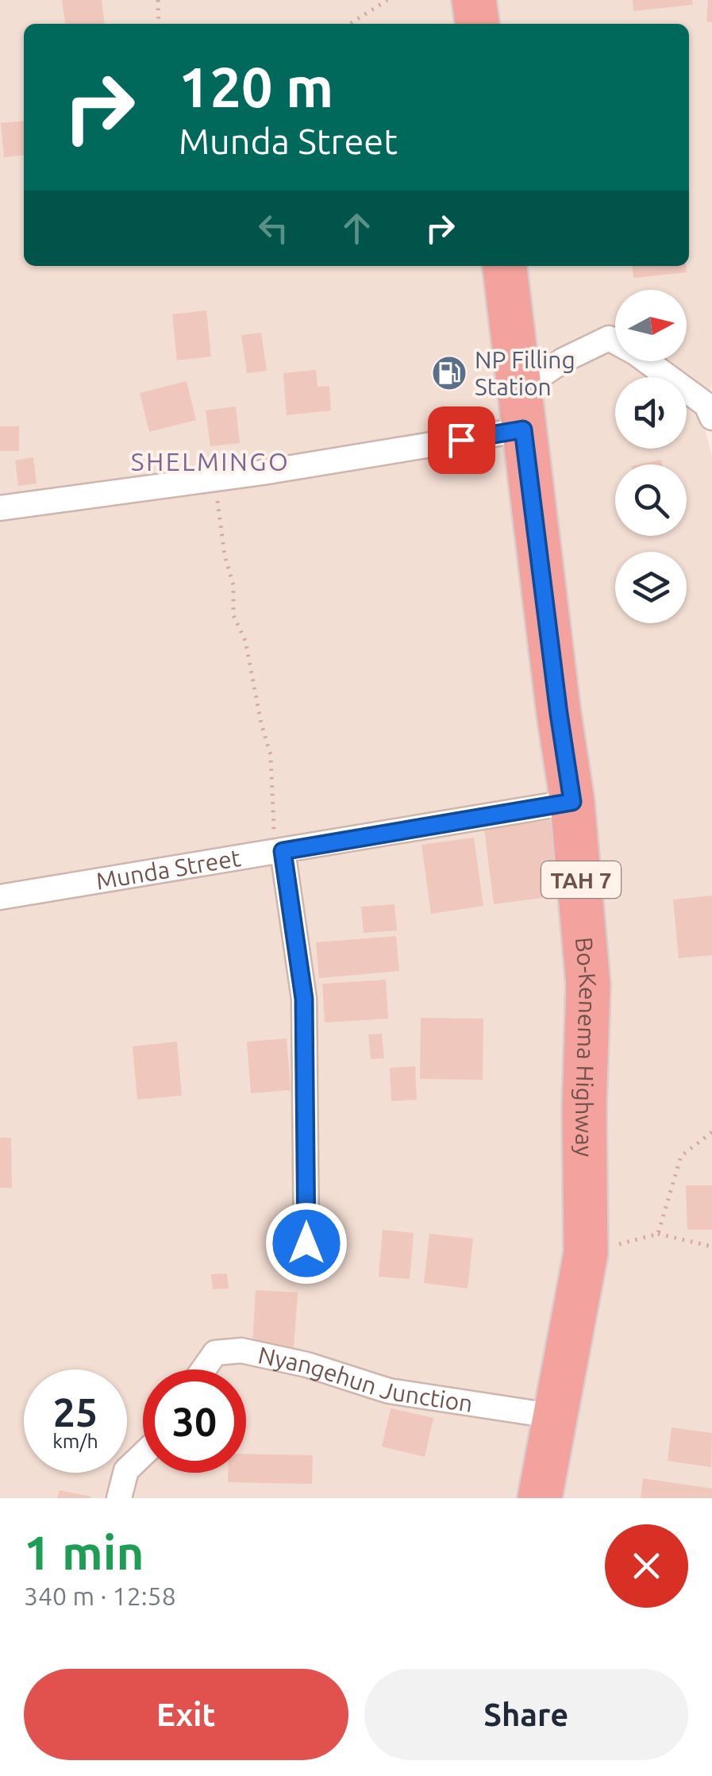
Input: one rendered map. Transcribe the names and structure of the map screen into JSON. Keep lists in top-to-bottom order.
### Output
{
  "streets": {
    "highway": ["TAH 7", "Bo-Kenema Highway"],
    "street": ["Munda Street", "Nyangehun Junction"]
  },
  "crossings": [
    ["Munda Street", "Bo-Kenema Highway"],
    ["Bo-Kenema Highway", "Nyangehun Junction"]
  ],
  "districts": ["SHELMINGO"],
  "places": {
    "fuel station": ["NP Filling Station"]
  },
  "north": "right",
  "page": {
    "turn": ["120 m", "Munda Street"],
    "speed": "25 km/h",
    "limit": "30",
    "heading": ["1 min", "340 m · 12:58"],
    "buttons": ["Exit", "Share"]
  }
}
